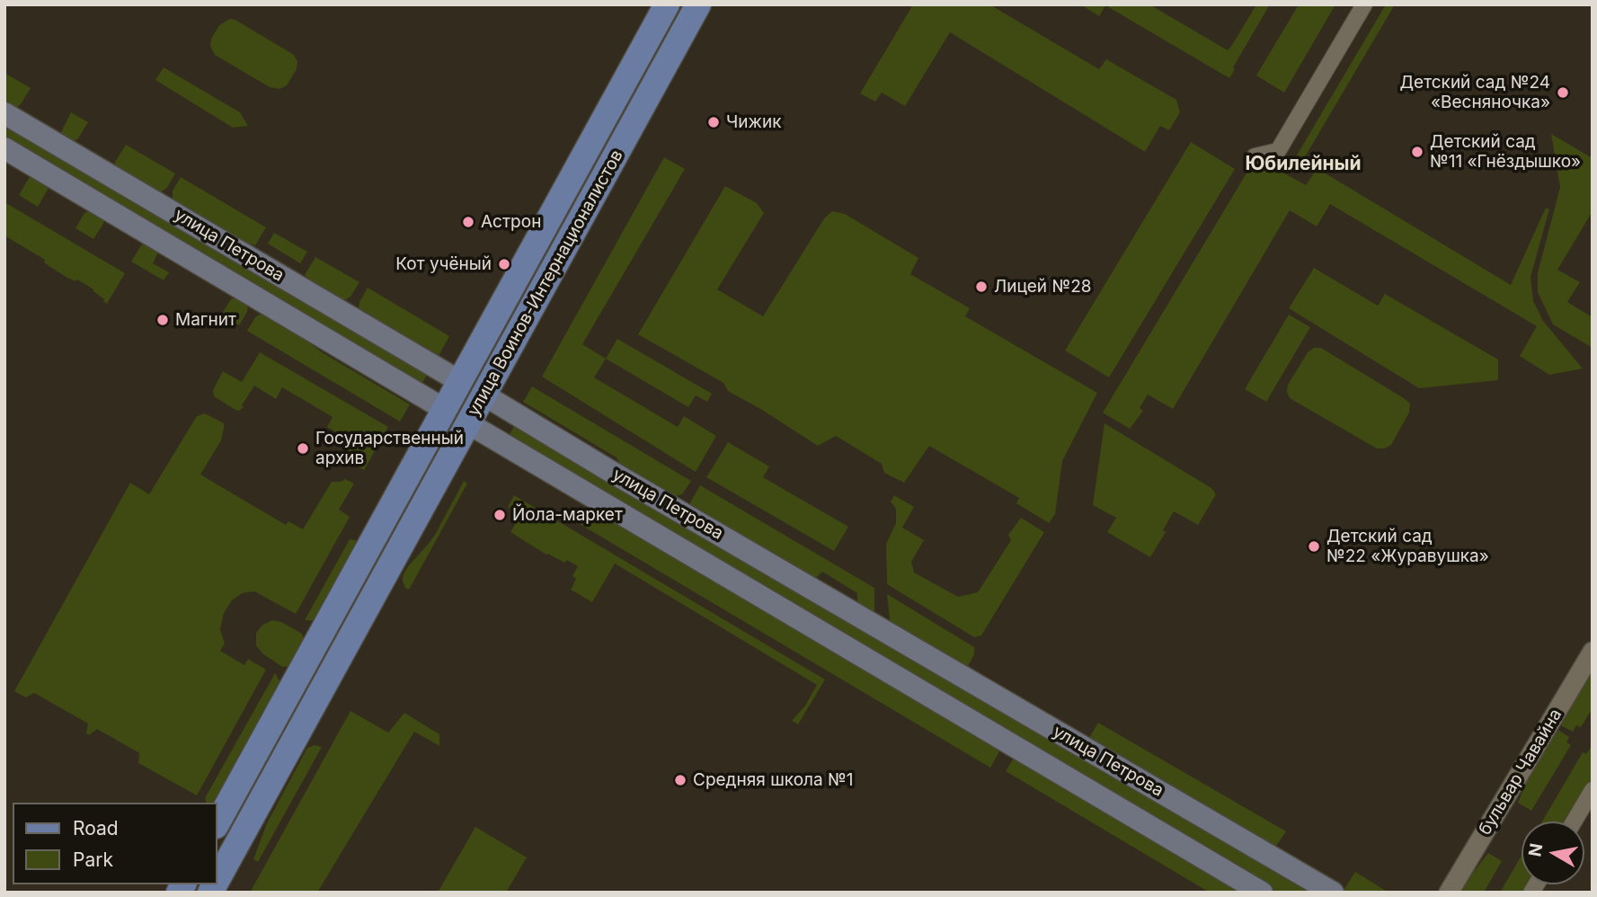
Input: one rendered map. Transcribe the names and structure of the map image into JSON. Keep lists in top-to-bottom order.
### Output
{
  "streets": {
    "main road": ["улица Петрова", "улица Воинов-Интернационалистов"],
    "street": ["бульвар Чавайна"]
  },
  "crossings": [
    ["улица Петрова", "улица Воинов-Интернационалистов"]
  ],
  "districts": ["Юбилейный"],
  "places": [
    "Детский сад №24 «Весняночка»",
    "Чижик",
    "Детский сад №11 «Гнёздышко»",
    "Астрон",
    "Кот учёный",
    "Лицей №28",
    "Магнит",
    "Государственный архив",
    "Йола-маркет",
    "Детский сад №22 «Журавушка»",
    "Средняя школа №1"
  ],
  "legend": ["Road", "Park"],
  "north": "left"
}
